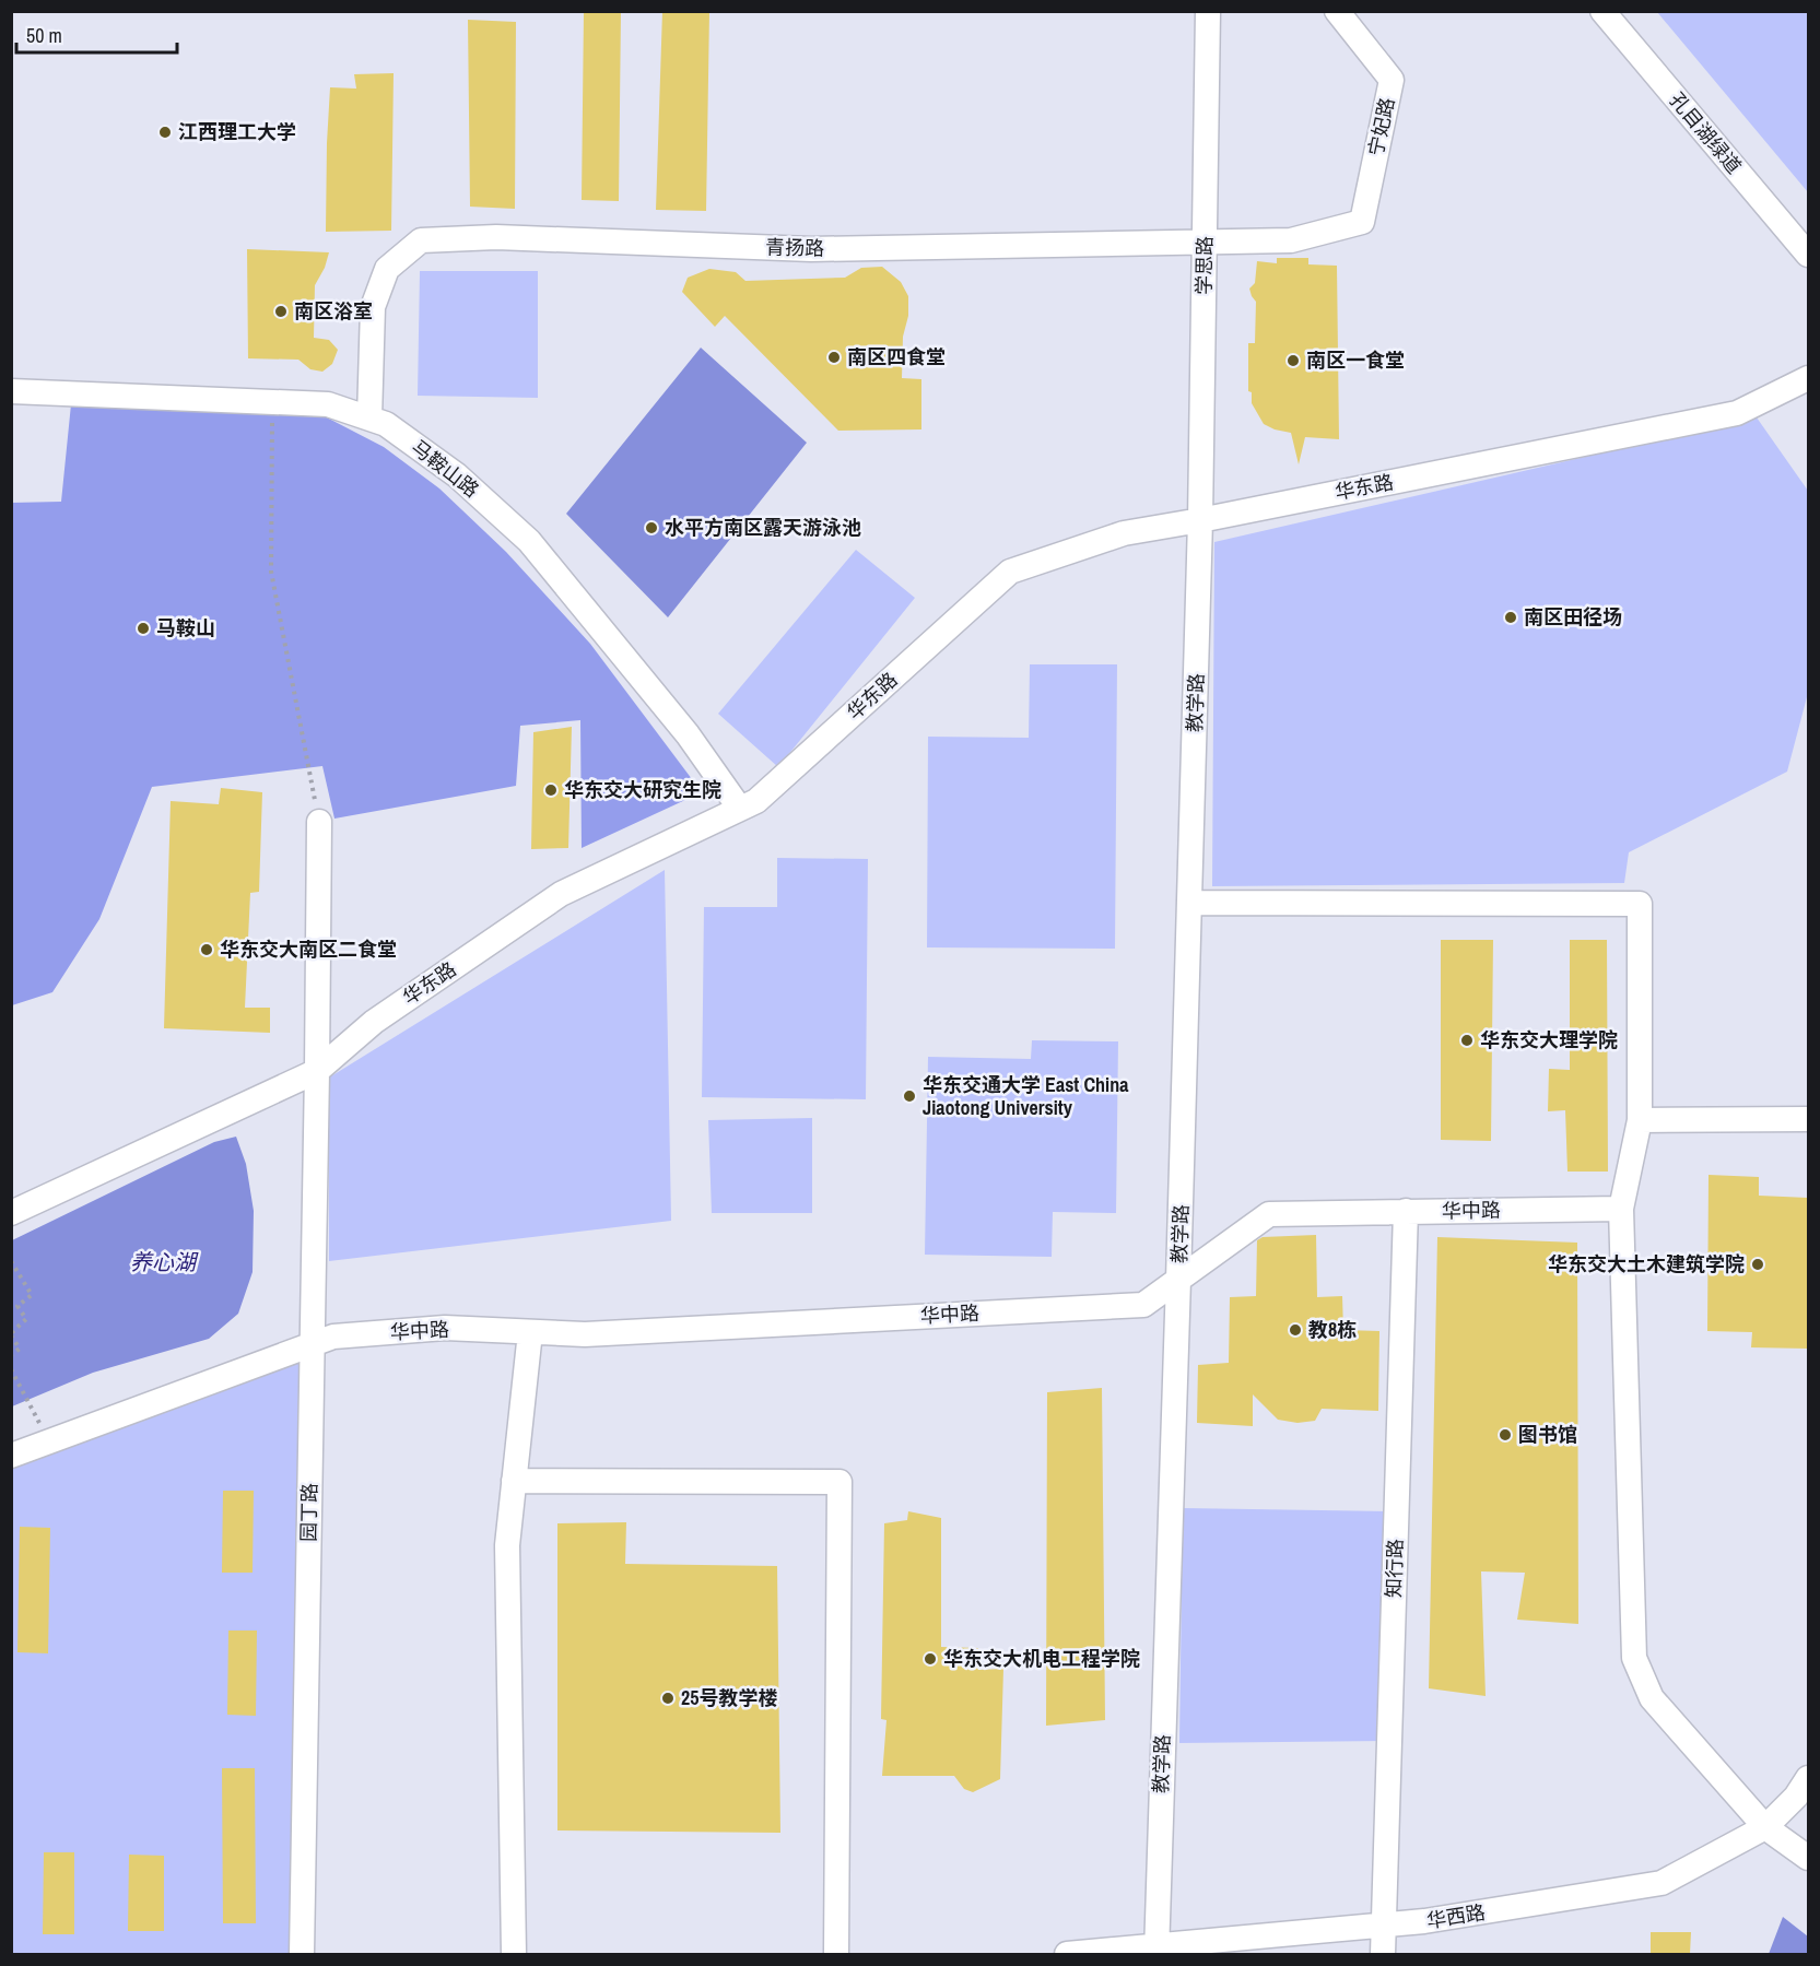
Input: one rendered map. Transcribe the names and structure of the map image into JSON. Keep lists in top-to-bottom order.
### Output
{
  "streets": {
    "street": [
      "宁妃路",
      "孔目湖绿道",
      "青扬路",
      "学思路",
      "马鞍山路",
      "华东路",
      "教学路",
      "华中路",
      "园丁路",
      "知行路",
      "华西路"
    ]
  },
  "crossings": [
    ["宁妃路", "青扬路"],
    ["青扬路", "学思路"],
    ["青扬路", "马鞍山路"],
    ["学思路", "华东路"],
    ["学思路", "教学路"],
    ["马鞍山路", "华东路"],
    ["华东路", "教学路"],
    ["华东路", "园丁路"],
    ["教学路", "华中路"],
    ["教学路", "华西路"],
    ["华中路", "园丁路"],
    ["华中路", "知行路"],
    ["知行路", "华西路"]
  ],
  "water": ["养心湖"],
  "places": [
    "江西理工大学",
    "南区浴室",
    "南区四食堂",
    "南区一食堂",
    "水平方南区露天游泳池",
    "南区田径场",
    "马鞍山",
    "华东交大研究生院",
    "华东交大南区二食堂",
    "华东交大理学院",
    "华东交通大学 East China Jiaotong University",
    "华东交大土木建筑学院",
    "教8栋",
    "图书馆",
    "华东交大机电工程学院",
    "25号教学楼"
  ],
  "scale_bar": "50 m"
}
